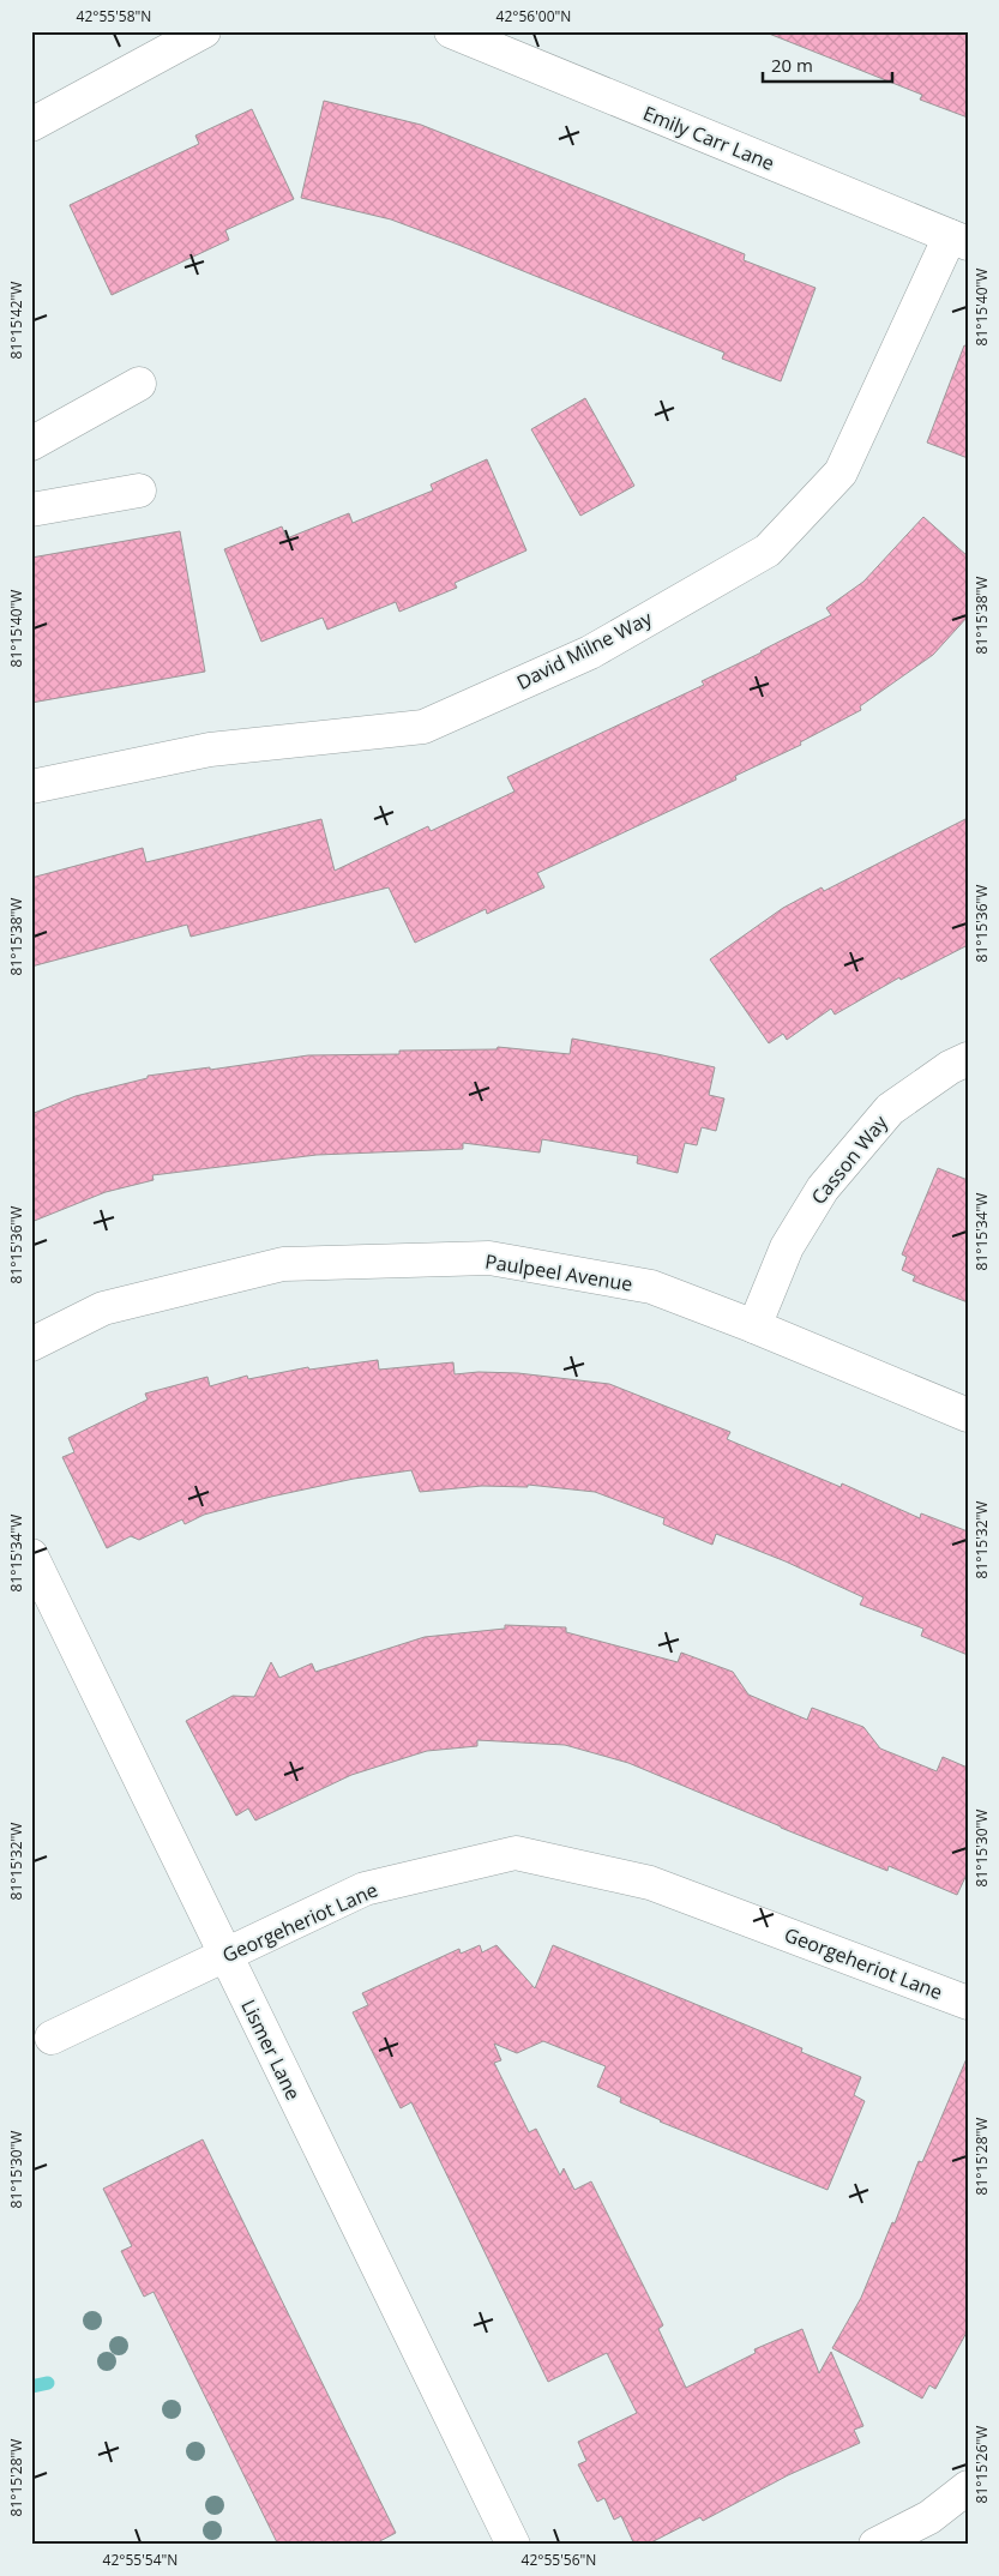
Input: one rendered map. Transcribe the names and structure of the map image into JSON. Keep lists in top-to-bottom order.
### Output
{
  "streets": {
    "street": [
      "Emily Carr Lane",
      "David Milne Way",
      "Casson Way",
      "Paulpeel Avenue",
      "Georgeheriot Lane",
      "Lismer Lane"
    ]
  },
  "crossings": [
    ["Emily Carr Lane", "David Milne Way"],
    ["Casson Way", "Paulpeel Avenue"],
    ["Georgeheriot Lane", "Lismer Lane"]
  ],
  "scale_bar": "20 m",
  "coordinates": [
    "42°55'58\"N",
    "42°56'00\"N",
    "81°15'40\"W",
    "81°15'42\"W",
    "81°15'38\"W",
    "81°15'36\"W",
    "81°15'34\"W",
    "81°15'32\"W",
    "81°15'30\"W",
    "81°15'28\"W",
    "81°15'26\"W",
    "42°55'54\"N",
    "42°55'56\"N"
  ]
}
